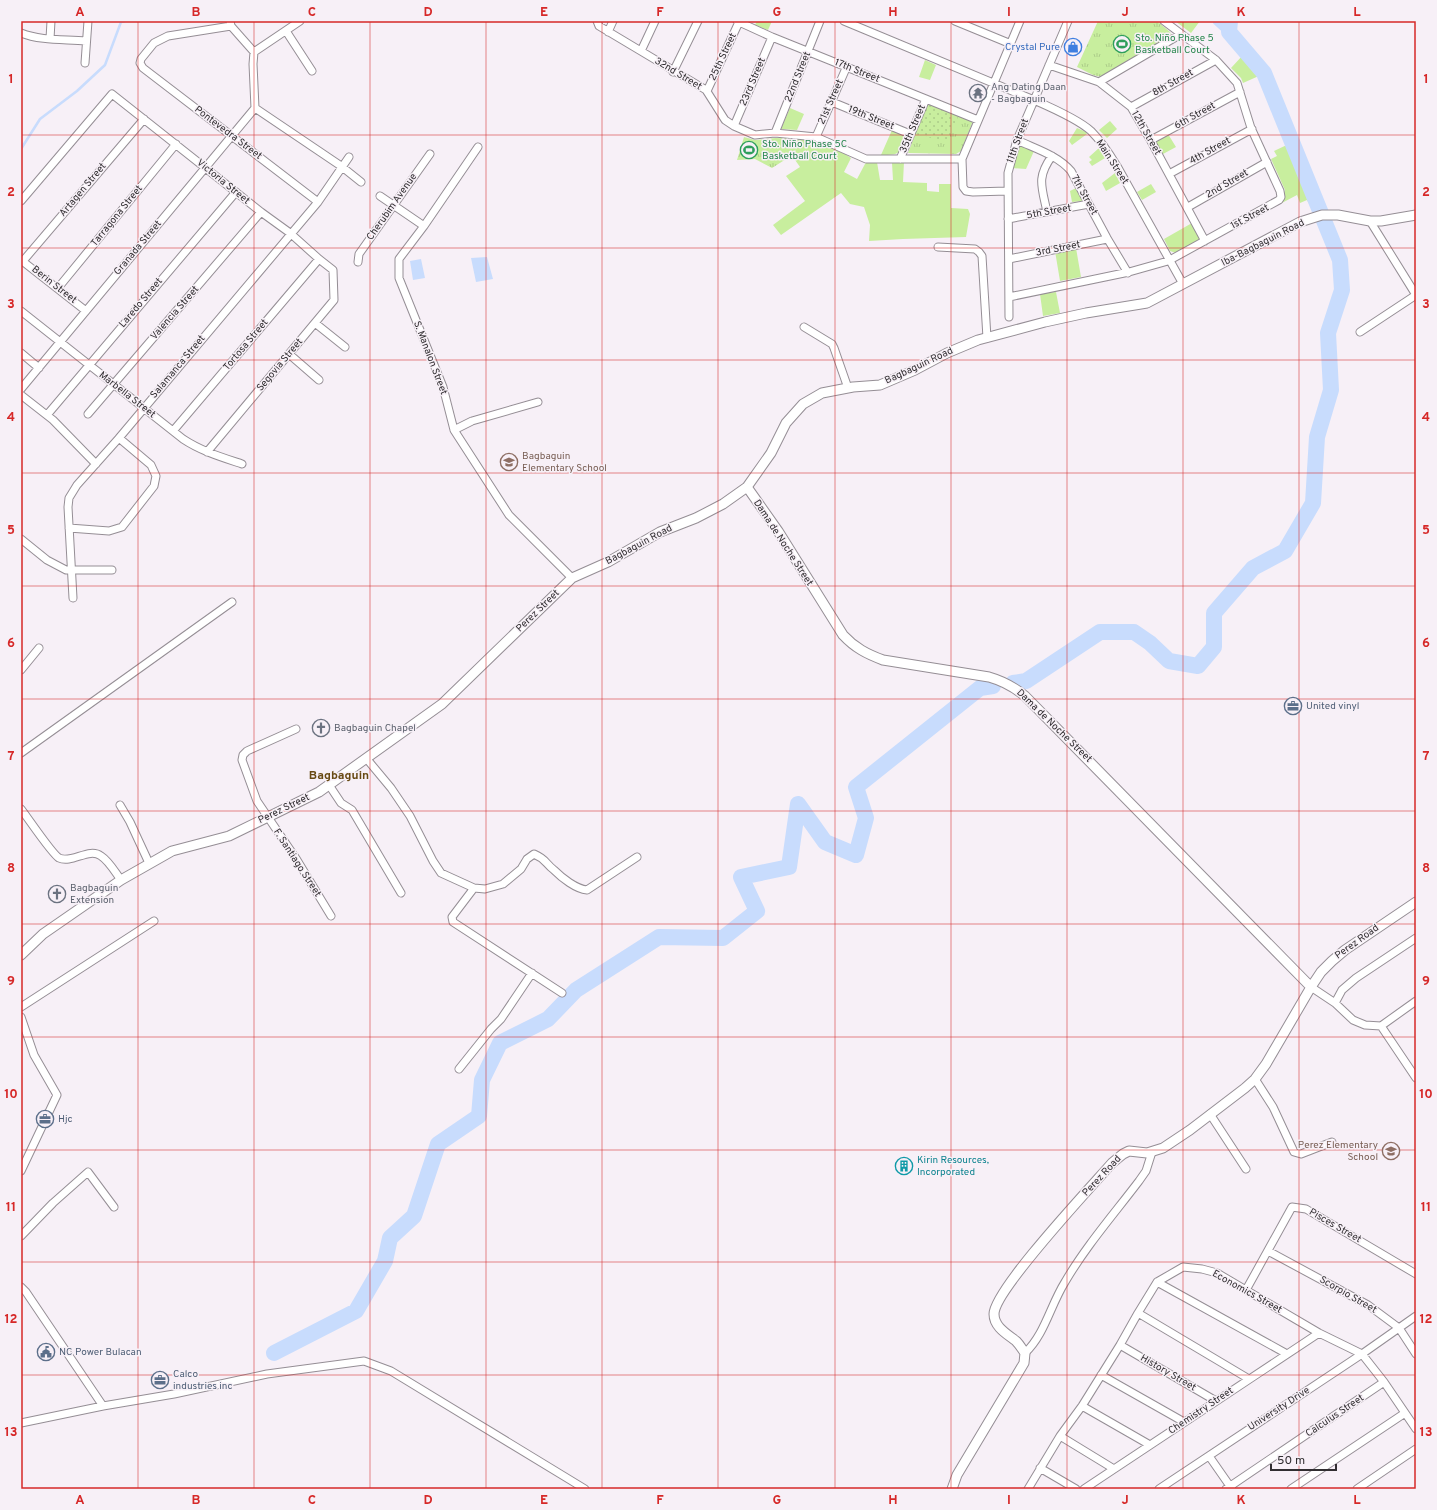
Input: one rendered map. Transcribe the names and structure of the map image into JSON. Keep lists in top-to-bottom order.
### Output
{
  "streets": {
    "street": [
      "25th Street",
      "17th Street",
      "32nd Street",
      "22nd Street",
      "23rd Street",
      "8th Street",
      "21st Street",
      "6th Street",
      "19th Street",
      "35th Street",
      "Pontevedra Street",
      "12th Street",
      "11th Street",
      "4th Street",
      "Main Street",
      "Victoria Street",
      "2nd Street",
      "Artagen Street",
      "7th Street",
      "Cherubim Avenue",
      "5th Street",
      "Tarragona Street",
      "1st Street",
      "Iba-Bagbaguin Road",
      "Granada Street",
      "3rd Street",
      "Berin Street",
      "Laredo Street",
      "Valencia Street",
      "Tortosa Street",
      "S. Manalon Street",
      "Segovia Street",
      "Bagbaguin Road",
      "Salamanca Street",
      "Marbella Street",
      "Dama de Noche Street",
      "Perez Street",
      "F. Santiago Street",
      "Perez Road",
      "Pisces Street",
      "Economics Street",
      "Scorpio Street",
      "History Street",
      "University Drive",
      "Chemistry Street",
      "Calculus Street"
    ]
  },
  "crossings": [
    ["25th Street", "17th Street"],
    ["25th Street", "32nd Street"],
    ["17th Street", "22nd Street"],
    ["17th Street", "23rd Street"],
    ["17th Street", "21st Street"],
    ["17th Street", "35th Street"],
    ["32nd Street", "22nd Street"],
    ["32nd Street", "23rd Street"],
    ["32nd Street", "21st Street"],
    ["32nd Street", "35th Street"],
    ["8th Street", "12th Street"],
    ["8th Street", "1st Street"],
    ["21st Street", "19th Street"],
    ["6th Street", "12th Street"],
    ["6th Street", "1st Street"],
    ["19th Street", "35th Street"],
    ["Pontevedra Street", "Granada Street"],
    ["Pontevedra Street", "Salamanca Street"],
    ["12th Street", "11th Street"],
    ["12th Street", "4th Street"],
    ["12th Street", "2nd Street"],
    ["12th Street", "1st Street"],
    ["11th Street", "Main Street"],
    ["11th Street", "7th Street"],
    ["11th Street", "5th Street"],
    ["11th Street", "1st Street"],
    ["11th Street", "3rd Street"],
    ["4th Street", "1st Street"],
    ["Main Street", "1st Street"],
    ["Main Street", "Iba-Bagbaguin Road"],
    ["Victoria Street", "Artagen Street"],
    ["Victoria Street", "Tarragona Street"],
    ["Victoria Street", "Granada Street"],
    ["Victoria Street", "Laredo Street"],
    ["Victoria Street", "Valencia Street"],
    ["Victoria Street", "Tortosa Street"],
    ["Victoria Street", "Segovia Street"],
    ["Victoria Street", "Salamanca Street"],
    ["2nd Street", "1st Street"],
    ["Artagen Street", "Berin Street"],
    ["7th Street", "5th Street"],
    ["7th Street", "1st Street"],
    ["7th Street", "3rd Street"],
    ["Tarragona Street", "Berin Street"],
    ["Iba-Bagbaguin Road", "Bagbaguin Road"],
    ["Granada Street", "Berin Street"],
    ["Granada Street", "Marbella Street"],
    ["Laredo Street", "Marbella Street"],
    ["Valencia Street", "Marbella Street"],
    ["Tortosa Street", "Marbella Street"],
    ["S. Manalon Street", "Bagbaguin Road"],
    ["S. Manalon Street", "Perez Street"],
    ["Segovia Street", "Marbella Street"],
    ["Bagbaguin Road", "Dama de Noche Street"],
    ["Bagbaguin Road", "Perez Street"],
    ["Salamanca Street", "Marbella Street"],
    ["Dama de Noche Street", "Perez Road"],
    ["Perez Street", "F. Santiago Street"],
    ["Pisces Street", "Economics Street"],
    ["Pisces Street", "Scorpio Street"],
    ["Economics Street", "History Street"],
    ["Economics Street", "University Drive"],
    ["Economics Street", "Chemistry Street"],
    ["Economics Street", "Calculus Street"],
    ["Scorpio Street", "University Drive"],
    ["History Street", "Chemistry Street"]
  ],
  "districts": ["Bagbaguin"],
  "places": {
    "sports": ["Sto. Niño Phase 5 Basketball Court", "Sto. Niño Phase 5C Basketball Court"],
    "shop": ["Crystal Pure"],
    "temple": ["Ang Dating Daan - Bagbaguin"],
    "school or university": ["Bagbaguin Elementary School", "Perez Elementary School"],
    "office": ["United vinyl", "Hjc", "Calco industries inc"],
    "church": ["Bagbaguin Chapel", "Bagbaguin Extension"],
    "building": ["Kirin Resources, Incorporated"],
    "public building": ["NC Power Bulacan"]
  },
  "scale_bar": "50 m",
  "grid": {
    "columns": [
      "A",
      "B",
      "C",
      "D",
      "E",
      "F",
      "G",
      "H",
      "I",
      "J",
      "K",
      "L"
    ],
    "rows": [
      "1",
      "2",
      "3",
      "4",
      "5",
      "6",
      "7",
      "8",
      "9",
      "10",
      "11",
      "12",
      "13"
    ]
  }
}
